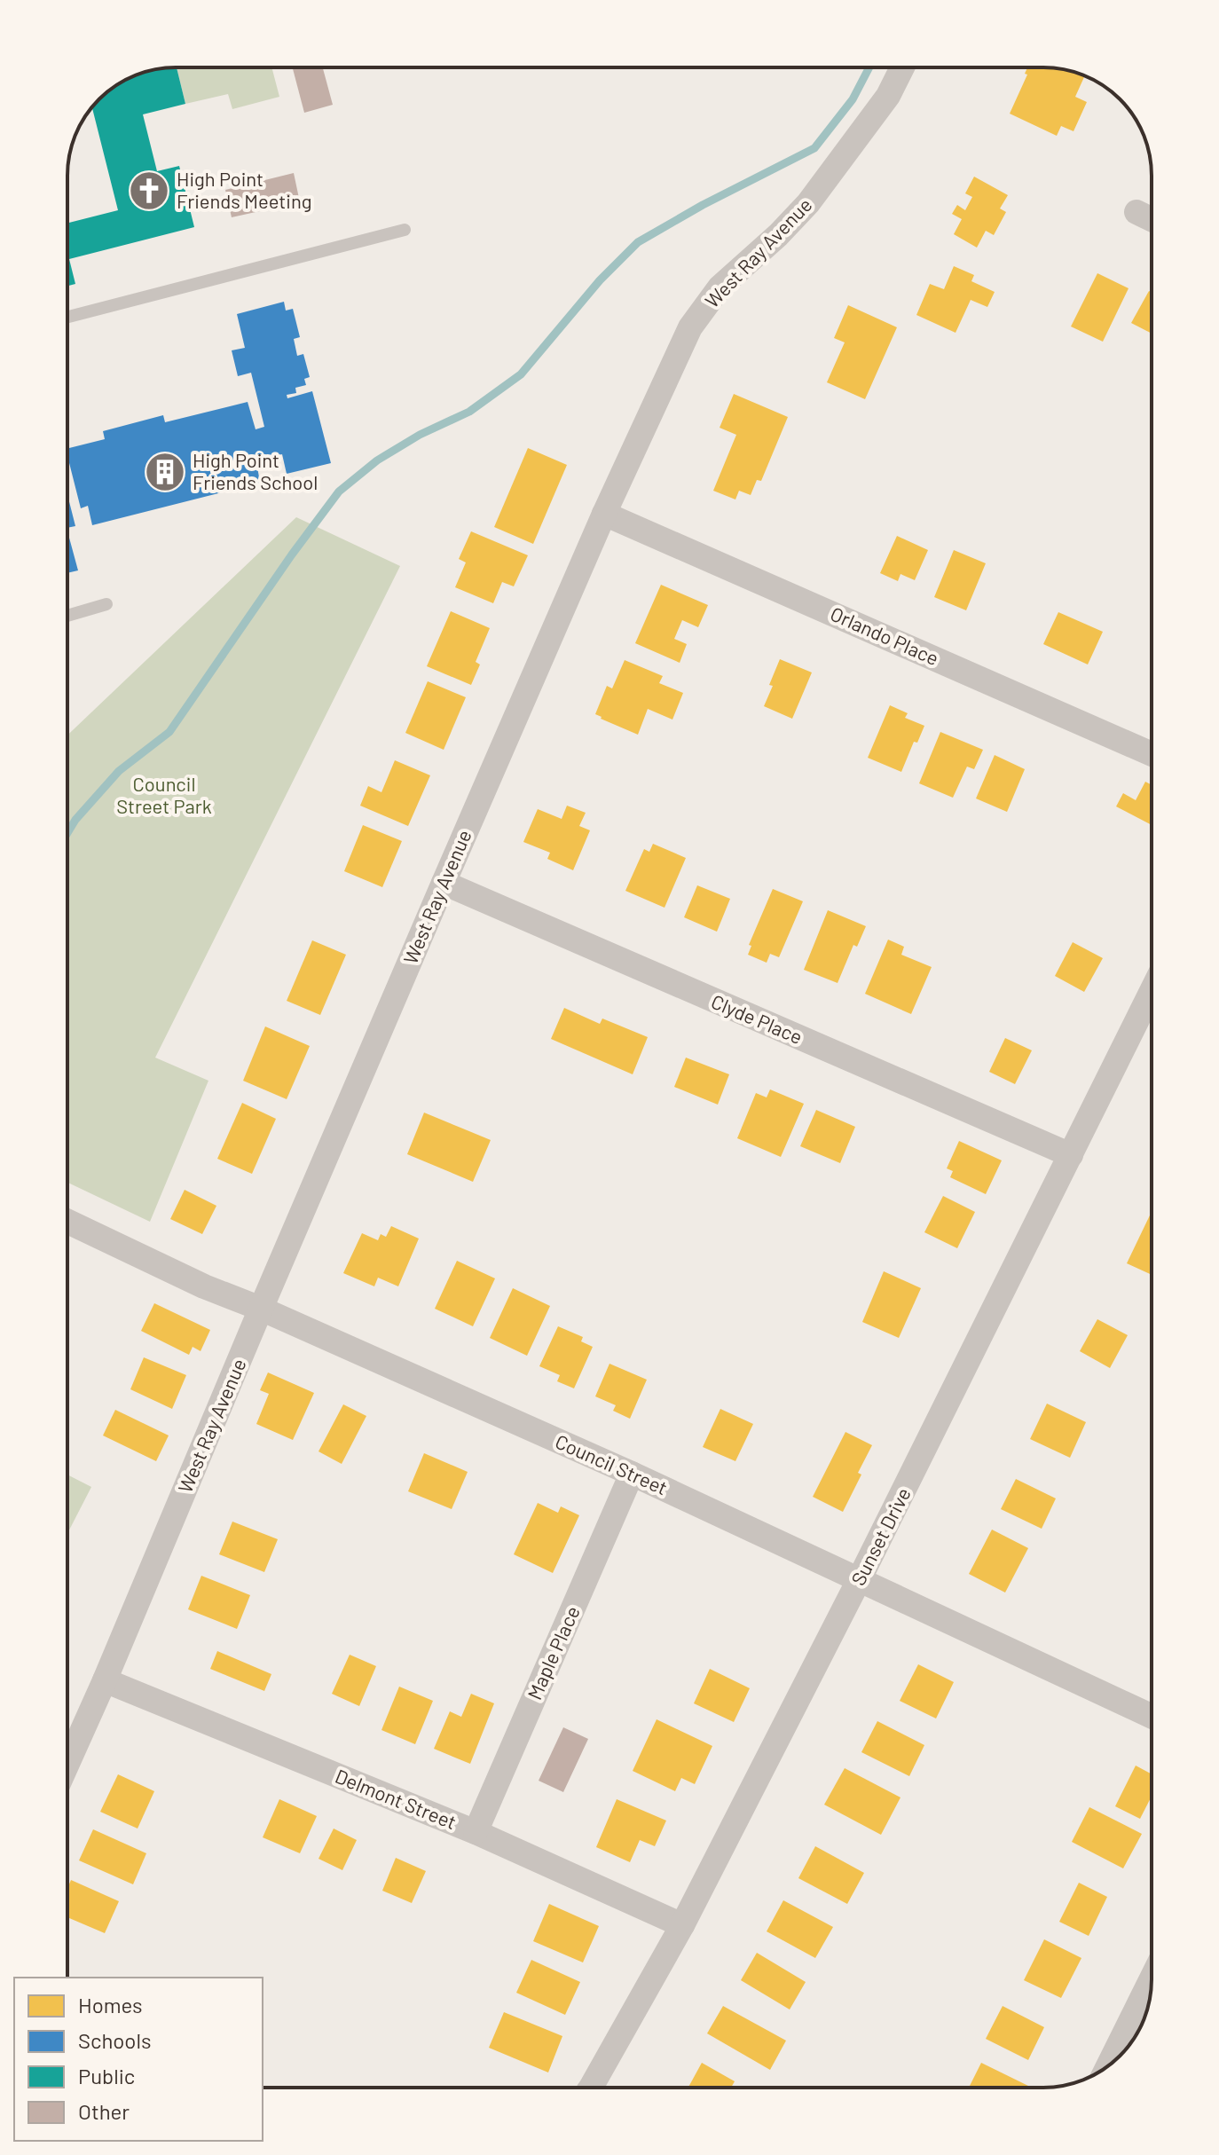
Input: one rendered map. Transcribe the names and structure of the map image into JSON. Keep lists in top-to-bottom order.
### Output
{
  "streets": {
    "street": [
      "West Ray Avenue",
      "Orlando Place",
      "Clyde Place",
      "Council Street",
      "Sunset Drive",
      "Maple Place",
      "Delmont Street"
    ]
  },
  "crossings": [
    ["West Ray Avenue", "Orlando Place"],
    ["West Ray Avenue", "Clyde Place"],
    ["West Ray Avenue", "Council Street"],
    ["West Ray Avenue", "Delmont Street"],
    ["Clyde Place", "Sunset Drive"],
    ["Council Street", "Sunset Drive"],
    ["Council Street", "Maple Place"],
    ["Sunset Drive", "Delmont Street"],
    ["Maple Place", "Delmont Street"]
  ],
  "parks": ["Council Street Park"],
  "places": {
    "church": ["High Point Friends Meeting"],
    "building": ["High Point Friends School"]
  },
  "legend": [
    "Homes",
    "Schools",
    "Public",
    "Other"
  ]
}
